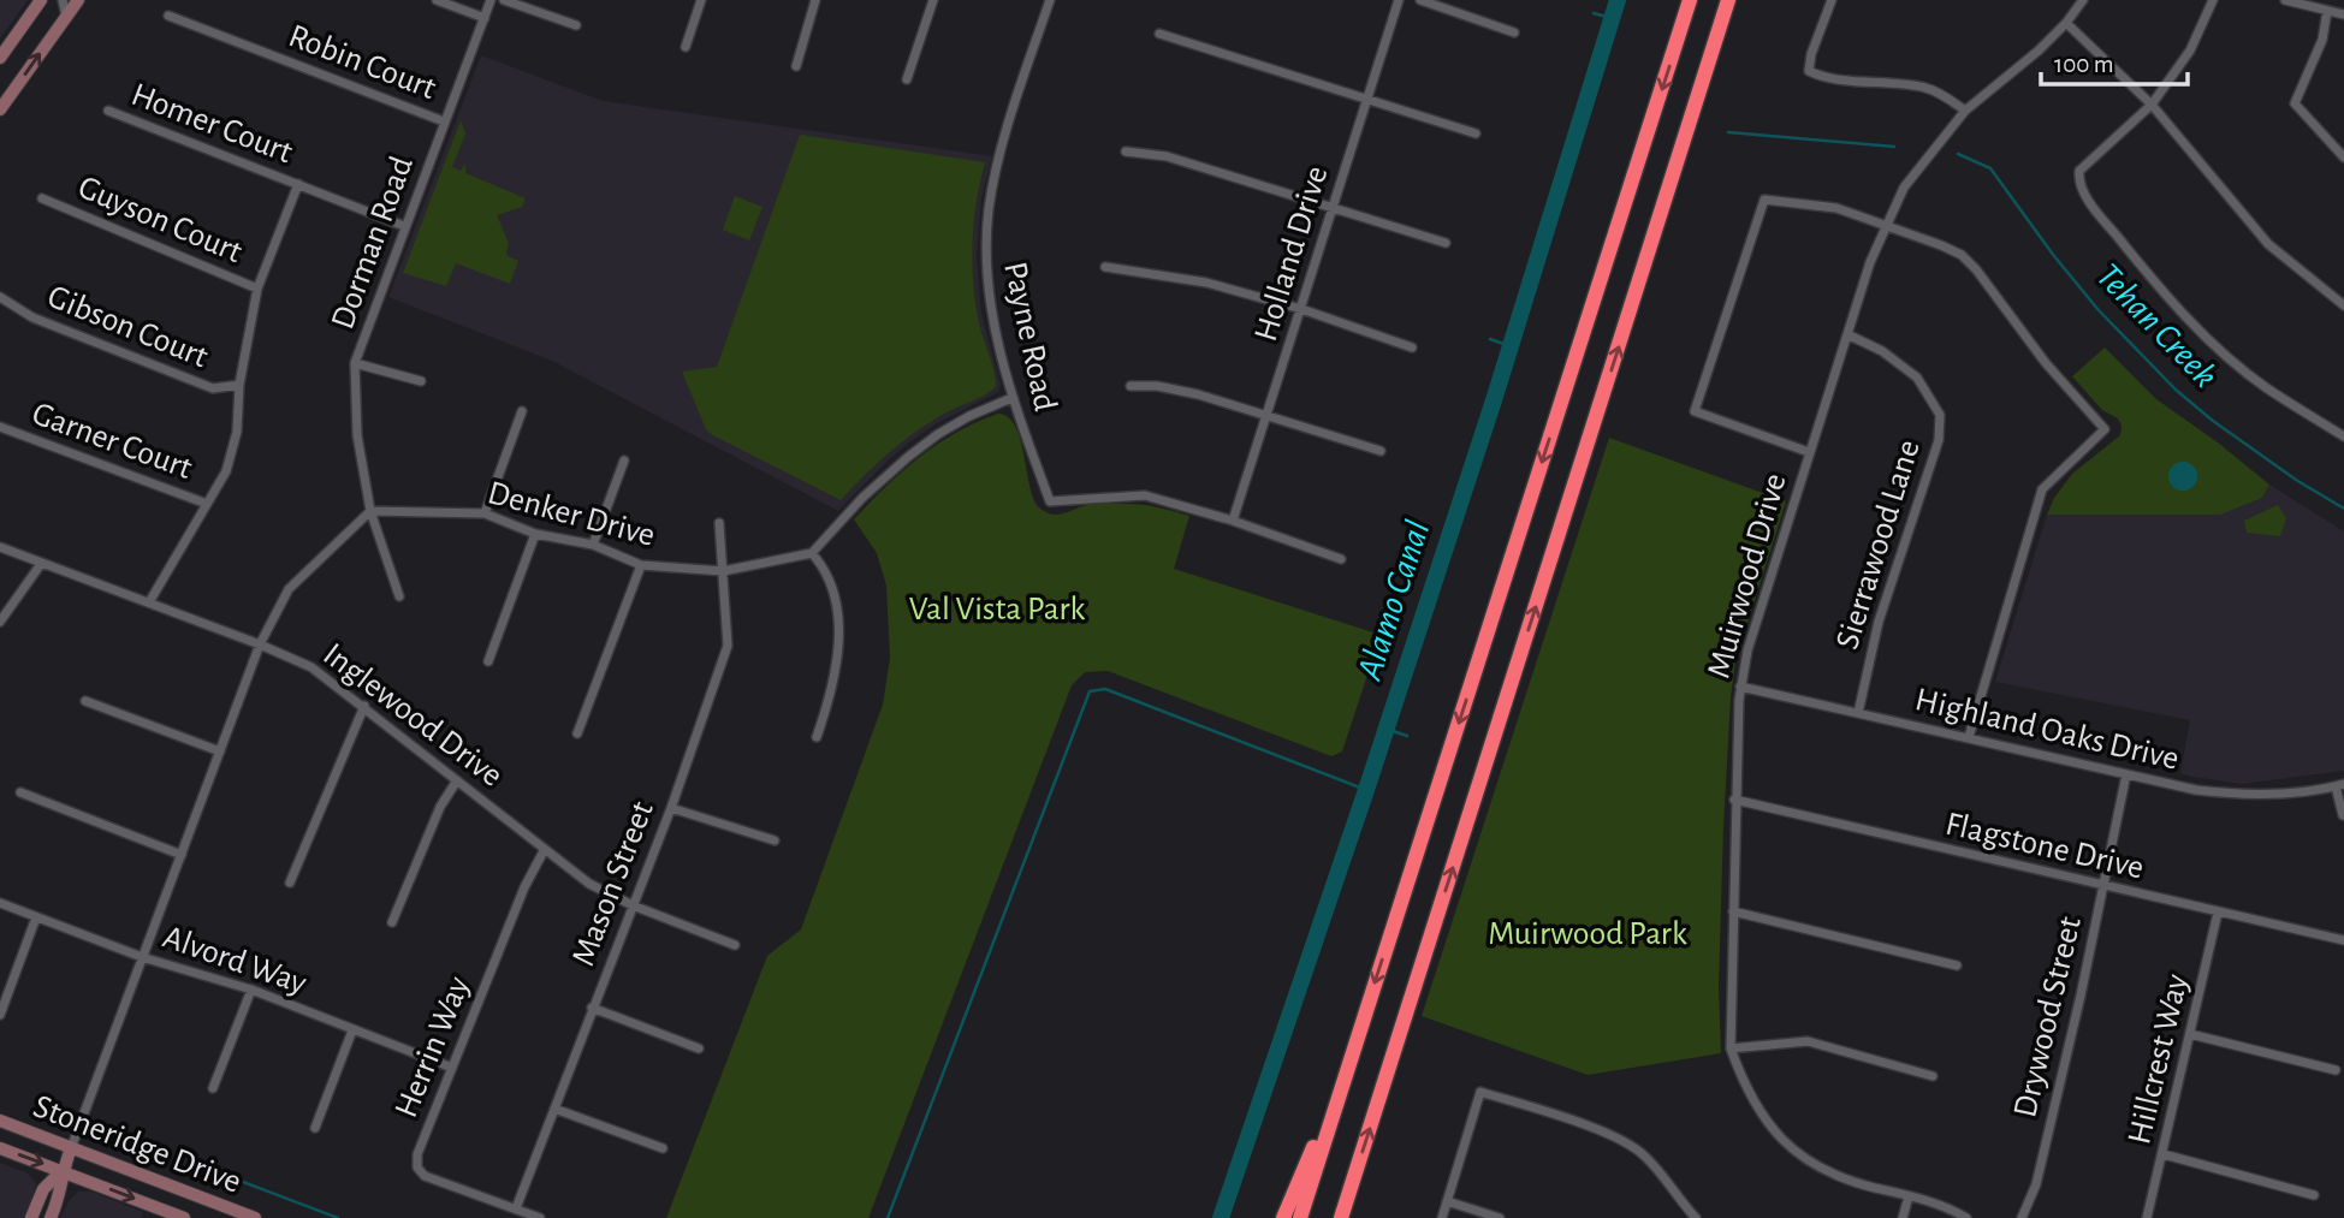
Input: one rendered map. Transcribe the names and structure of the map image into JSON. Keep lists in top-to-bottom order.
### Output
{
  "streets": {
    "main road": ["Stoneridge Drive"],
    "street": [
      "Robin Court",
      "Homer Court",
      "Guyson Court",
      "Dorman Road",
      "Holland Drive",
      "Gibson Court",
      "Payne Road",
      "Garner Court",
      "Denker Drive",
      "Sierrawood Lane",
      "Muirwood Drive",
      "Inglewood Drive",
      "Highland Oaks Drive",
      "Flagstone Drive",
      "Mason Street",
      "Alvord Way",
      "Drywood Street",
      "Herrin Way",
      "Hillcrest Way"
    ]
  },
  "crossings": [
    ["Robin Court", "Dorman Road"],
    ["Homer Court", "Dorman Road"],
    ["Dorman Road", "Denker Drive"],
    ["Holland Drive", "Payne Road"],
    ["Denker Drive", "Mason Street"],
    ["Sierrawood Lane", "Muirwood Drive"],
    ["Sierrawood Lane", "Highland Oaks Drive"],
    ["Muirwood Drive", "Highland Oaks Drive"],
    ["Muirwood Drive", "Flagstone Drive"],
    ["Inglewood Drive", "Mason Street"],
    ["Inglewood Drive", "Herrin Way"],
    ["Highland Oaks Drive", "Drywood Street"],
    ["Flagstone Drive", "Drywood Street"],
    ["Flagstone Drive", "Hillcrest Way"],
    ["Mason Street", "Herrin Way"],
    ["Alvord Way", "Herrin Way"]
  ],
  "water": ["Tehan Creek", "Alamo Canal"],
  "parks": ["Val Vista Park", "Muirwood Park"],
  "scale_bar": "100 m"
}
